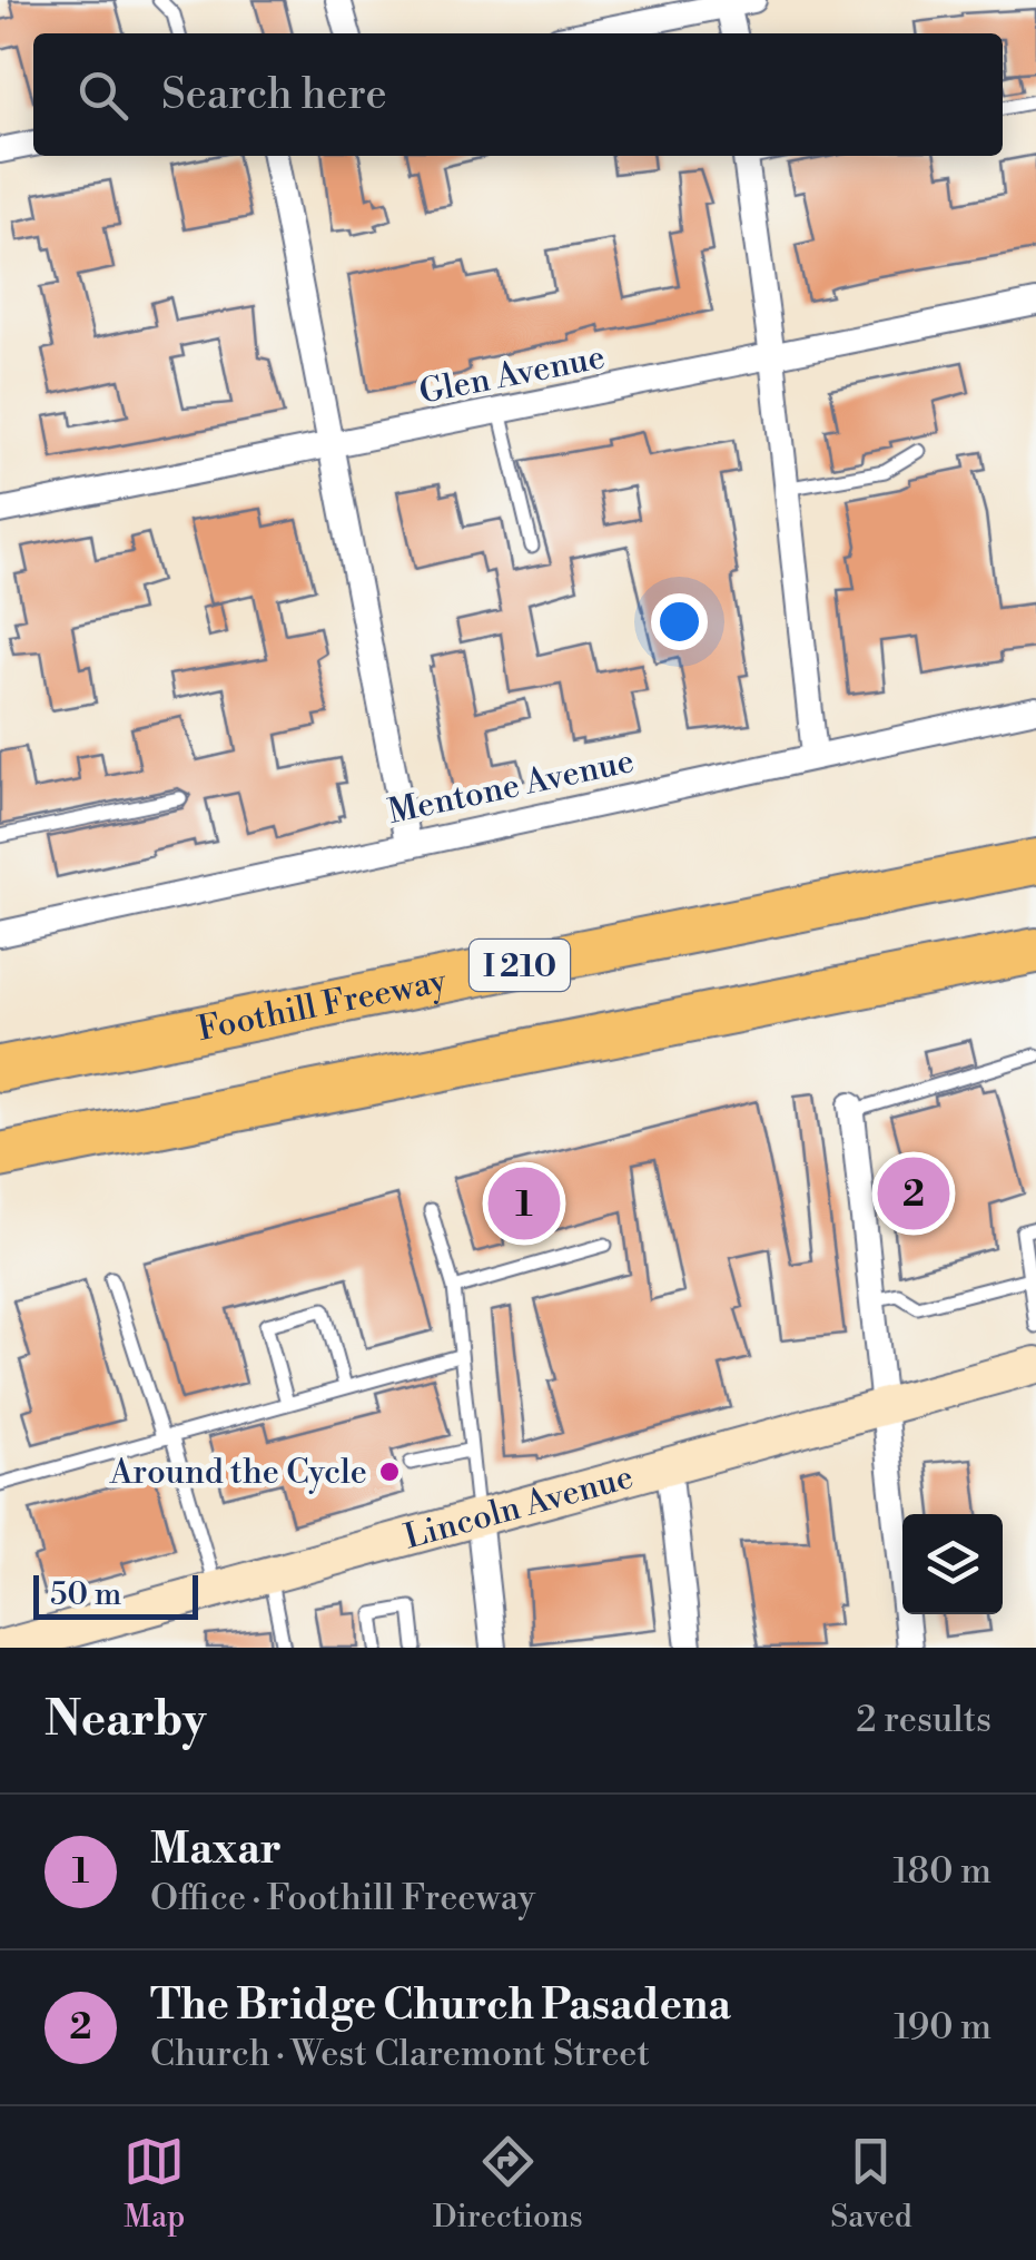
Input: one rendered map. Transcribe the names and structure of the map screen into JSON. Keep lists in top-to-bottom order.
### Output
{
  "streets": {
    "highway": ["I 210", "Foothill Freeway"],
    "main road": ["Lincoln Avenue"],
    "street": ["Glen Avenue", "Mentone Avenue"]
  },
  "places": ["Around the Cycle"],
  "scale_bar": "50 m",
  "page": {
    "search": "Search here",
    "pins": ["2", "1"],
    "scale": "50 m",
    "heading": ["Nearby", "2 results"],
    "list": [
      {
        "mark": "1",
        "name": "Maxar",
        "note": "Office · Foothill Freeway",
        "value": "180 m"
      },
      {
        "mark": "2",
        "name": "The Bridge Church Pasadena",
        "note": "Church · West Claremont Street",
        "value": "190 m"
      }
    ],
    "nav": ["Map", "Directions", "Saved"]
  }
}
